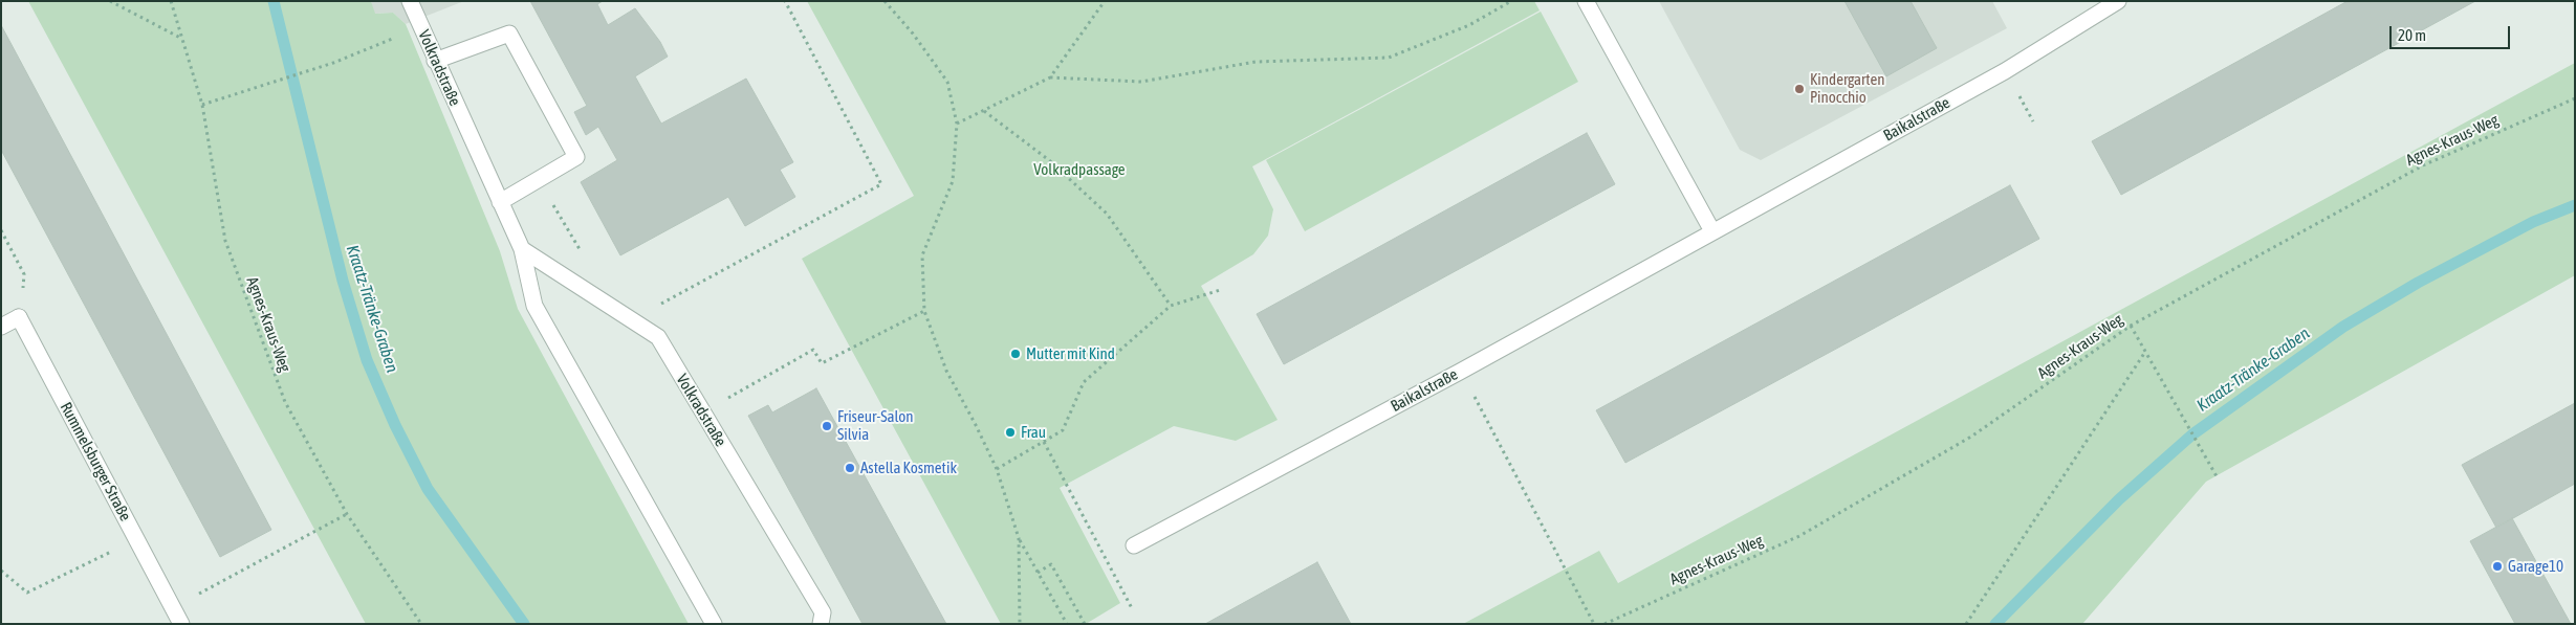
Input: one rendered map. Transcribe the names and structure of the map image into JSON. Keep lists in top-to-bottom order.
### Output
{
  "streets": {
    "street": ["Volkradstraße", "Baikalstraße", "Rummelsburger Straße"],
    "path": ["Agnes-Kraus-Weg"]
  },
  "water": ["Kraatz-Tränke-Graben"],
  "parks": ["Volkradpassage"],
  "places": [
    "Kindergarten Pinocchio",
    "Mutter mit Kind",
    "Friseur-Salon Silvia",
    "Frau",
    "Astella Kosmetik",
    "Garage10"
  ],
  "scale_bar": "20 m"
}
